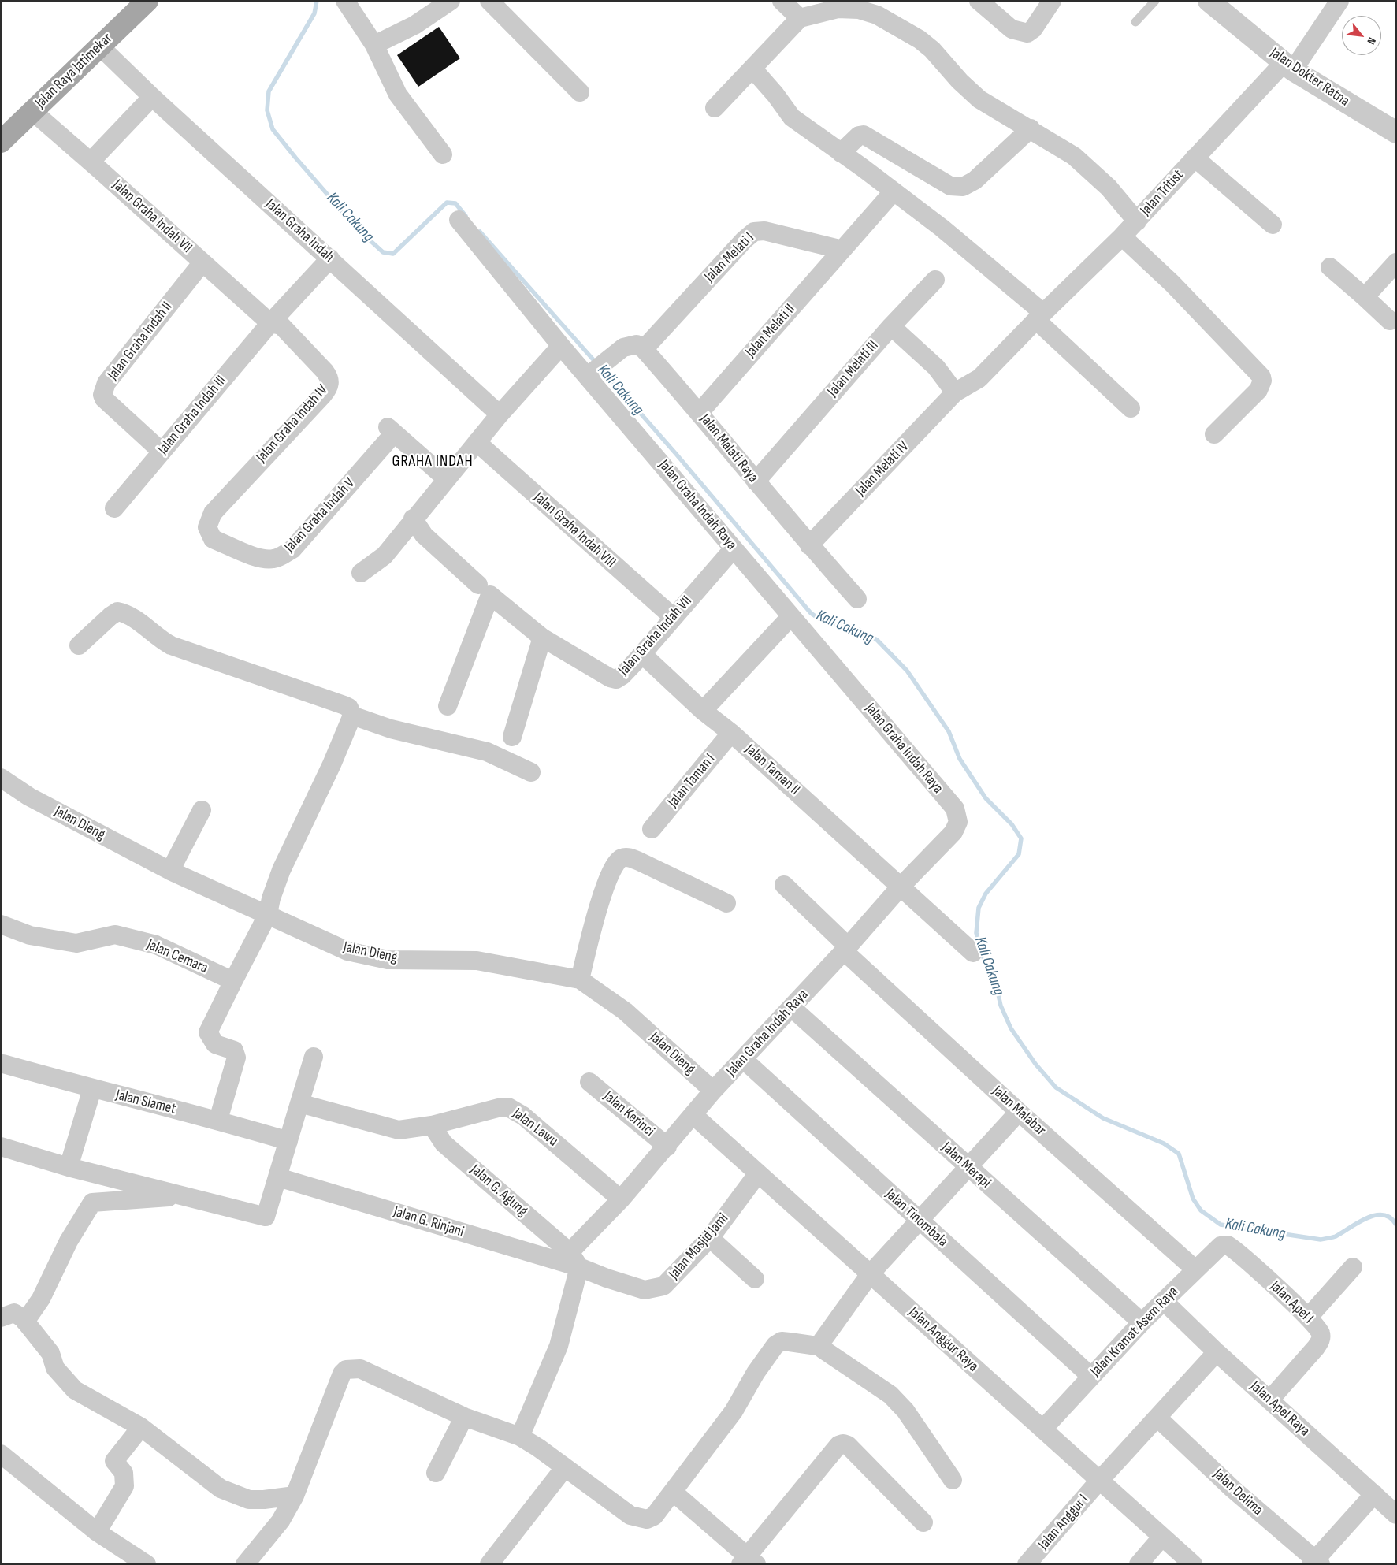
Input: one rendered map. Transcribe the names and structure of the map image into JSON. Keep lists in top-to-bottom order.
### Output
{
  "streets": {
    "main road": ["Jalan Raya Jatimekar"],
    "street": [
      "Jalan Dokter Ratna",
      "Jalan Tritist",
      "Jalan Graha Indah VII",
      "Jalan Graha Indah",
      "Jalan Melati I",
      "Jalan Melati II",
      "Jalan Graha Indah II",
      "Jalan Melati III",
      "Jalan Graha Indah III",
      "Jalan Graha Indah IV",
      "Jalan Malati Raya",
      "Jalan Melati IV",
      "Jalan Graha Indah Raya",
      "Jalan Graha Indah V",
      "Jalan Graha Indah VIII",
      "Jalan Taman II",
      "Jalan Taman I",
      "Jalan Dieng",
      "Jalan Cemara",
      "Jalan Slamet",
      "Jalan Malabar",
      "Jalan Kerinci",
      "Jalan Lawu",
      "Jalan Merapi",
      "Jalan G. Agung",
      "Jalan Tinombala",
      "Jalan G. Rinjani",
      "Jalan Masjid Jami",
      "Jalan Apel I",
      "Jalan Kramat Asem Raya",
      "Jalan Anggur Raya",
      "Jalan Apel Raya",
      "Jalan Delima",
      "Jalan Anggur I"
    ]
  },
  "crossings": [
    ["Jalan Raya Jatimekar", "Jalan Graha Indah VII"],
    ["Jalan Raya Jatimekar", "Jalan Graha Indah"],
    ["Jalan Dokter Ratna", "Jalan Tritist"],
    ["Jalan Tritist", "Jalan Melati IV"],
    ["Jalan Graha Indah VII", "Jalan Graha Indah II"],
    ["Jalan Graha Indah VII", "Jalan Graha Indah III"],
    ["Jalan Graha Indah VII", "Jalan Graha Indah IV"],
    ["Jalan Graha Indah VII", "Jalan Graha Indah Raya"],
    ["Jalan Graha Indah VII", "Jalan Graha Indah VIII"],
    ["Jalan Graha Indah VII", "Jalan Taman II"],
    ["Jalan Graha Indah", "Jalan Graha Indah III"],
    ["Jalan Melati I", "Jalan Melati II"],
    ["Jalan Melati I", "Jalan Malati Raya"],
    ["Jalan Melati II", "Jalan Malati Raya"],
    ["Jalan Graha Indah II", "Jalan Graha Indah III"],
    ["Jalan Melati III", "Jalan Malati Raya"],
    ["Jalan Graha Indah III", "Jalan Graha Indah IV"],
    ["Jalan Graha Indah IV", "Jalan Graha Indah V"],
    ["Jalan Malati Raya", "Jalan Melati IV"],
    ["Jalan Graha Indah Raya", "Jalan Taman II"],
    ["Jalan Graha Indah Raya", "Jalan Dieng"],
    ["Jalan Graha Indah Raya", "Jalan Malabar"],
    ["Jalan Graha Indah Raya", "Jalan Kerinci"],
    ["Jalan Graha Indah Raya", "Jalan Lawu"],
    ["Jalan Graha Indah Raya", "Jalan Merapi"],
    ["Jalan Graha Indah Raya", "Jalan G. Agung"],
    ["Jalan Graha Indah Raya", "Jalan Tinombala"],
    ["Jalan Graha Indah Raya", "Jalan G. Rinjani"],
    ["Jalan Graha Indah Raya", "Jalan Masjid Jami"],
    ["Jalan Graha Indah Raya", "Jalan Anggur Raya"],
    ["Jalan Taman II", "Jalan Taman I"],
    ["Jalan Malabar", "Jalan Kramat Asem Raya"],
    ["Jalan Lawu", "Jalan G. Agung"],
    ["Jalan Merapi", "Jalan Kramat Asem Raya"],
    ["Jalan G. Agung", "Jalan G. Rinjani"],
    ["Jalan G. Agung", "Jalan Masjid Jami"],
    ["Jalan Tinombala", "Jalan Kramat Asem Raya"],
    ["Jalan G. Rinjani", "Jalan Masjid Jami"],
    ["Jalan Masjid Jami", "Jalan Anggur Raya"],
    ["Jalan Apel I", "Jalan Kramat Asem Raya"],
    ["Jalan Apel I", "Jalan Apel Raya"],
    ["Jalan Kramat Asem Raya", "Jalan Anggur Raya"],
    ["Jalan Kramat Asem Raya", "Jalan Apel Raya"],
    ["Jalan Anggur Raya", "Jalan Anggur I"],
    ["Jalan Apel Raya", "Jalan Anggur I"],
    ["Jalan Delima", "Jalan Anggur I"]
  ],
  "districts": ["GRAHA INDAH"],
  "water": ["Kali Cakung"],
  "north": "bottom right"
}
